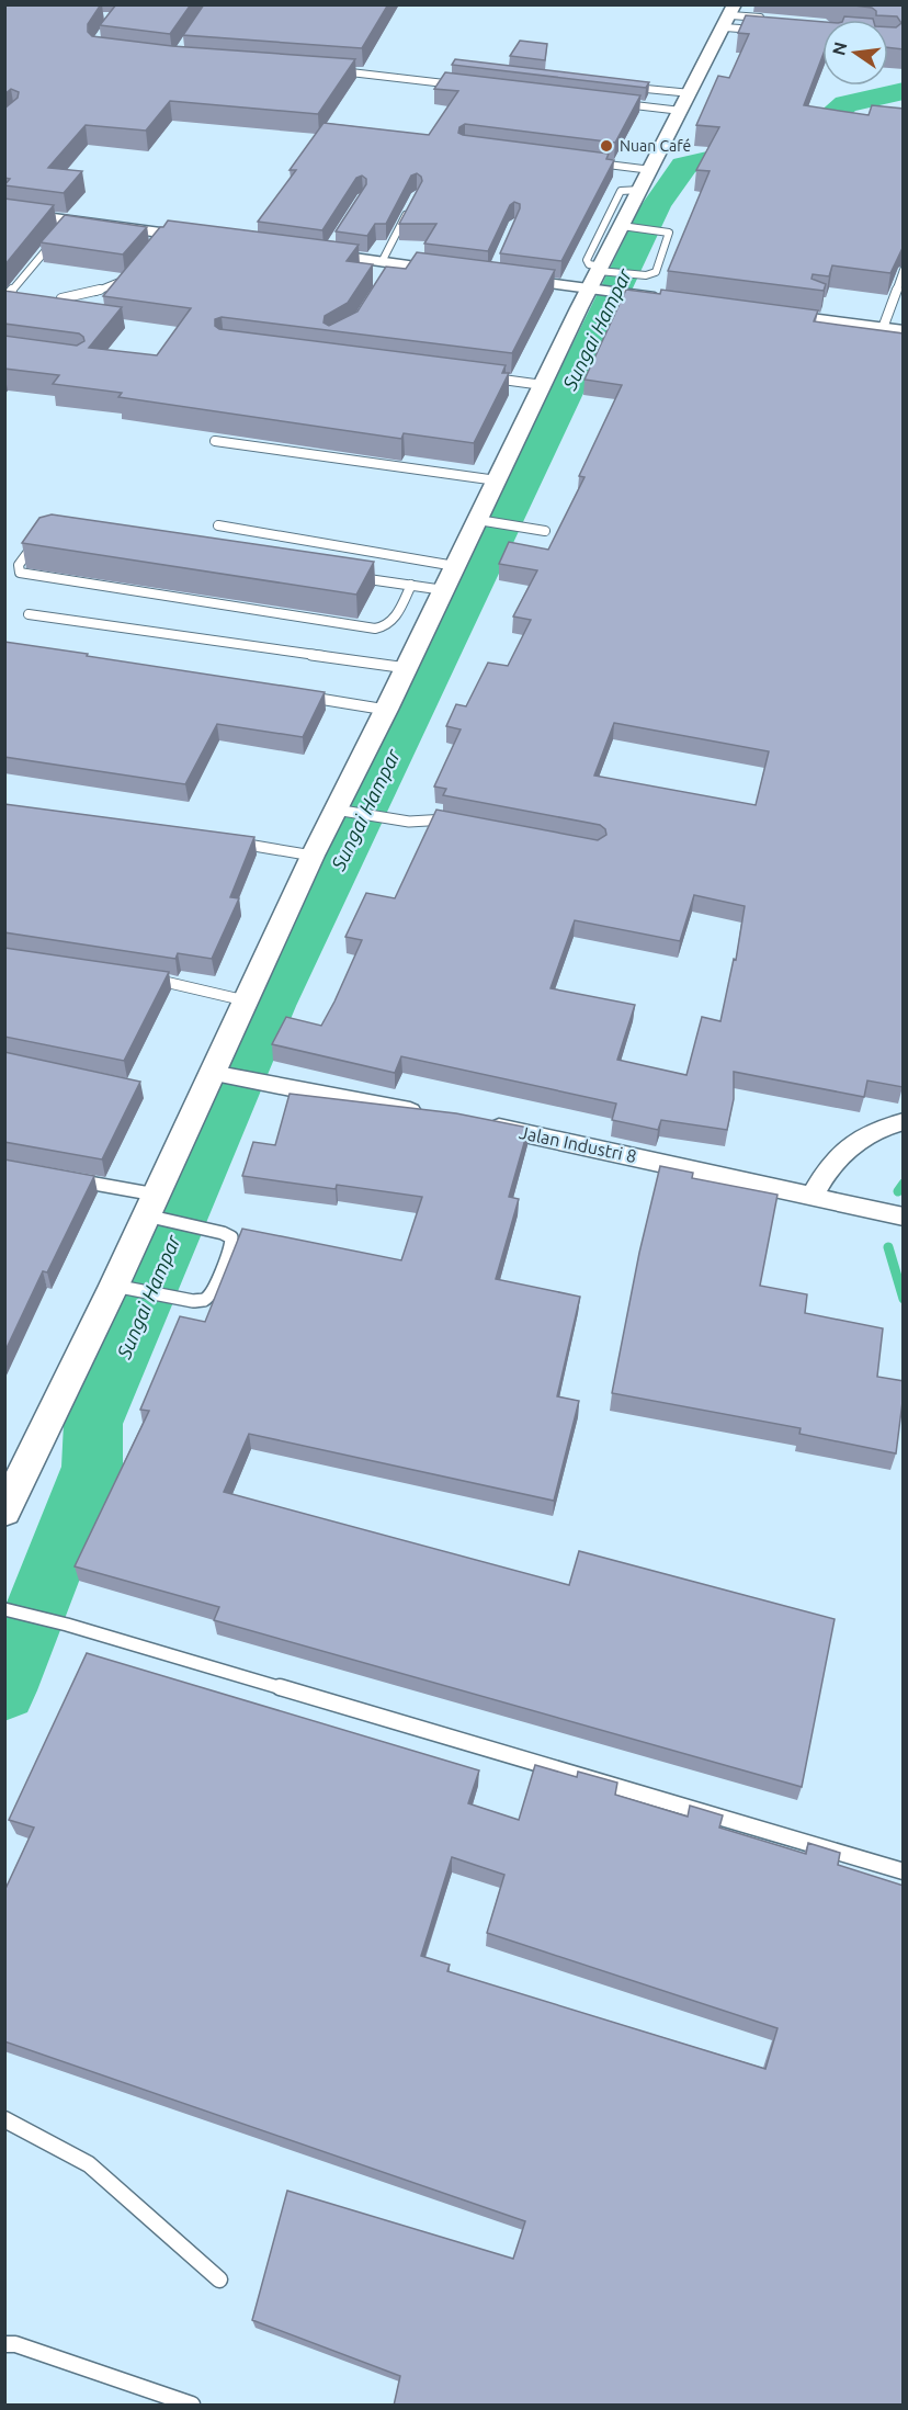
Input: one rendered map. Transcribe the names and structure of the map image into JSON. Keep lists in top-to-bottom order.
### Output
{
  "streets": {
    "street": ["Jalan Industri 8"]
  },
  "water": ["Sungai Hampar"],
  "places": ["Nuan Café"],
  "north": "left"
}
